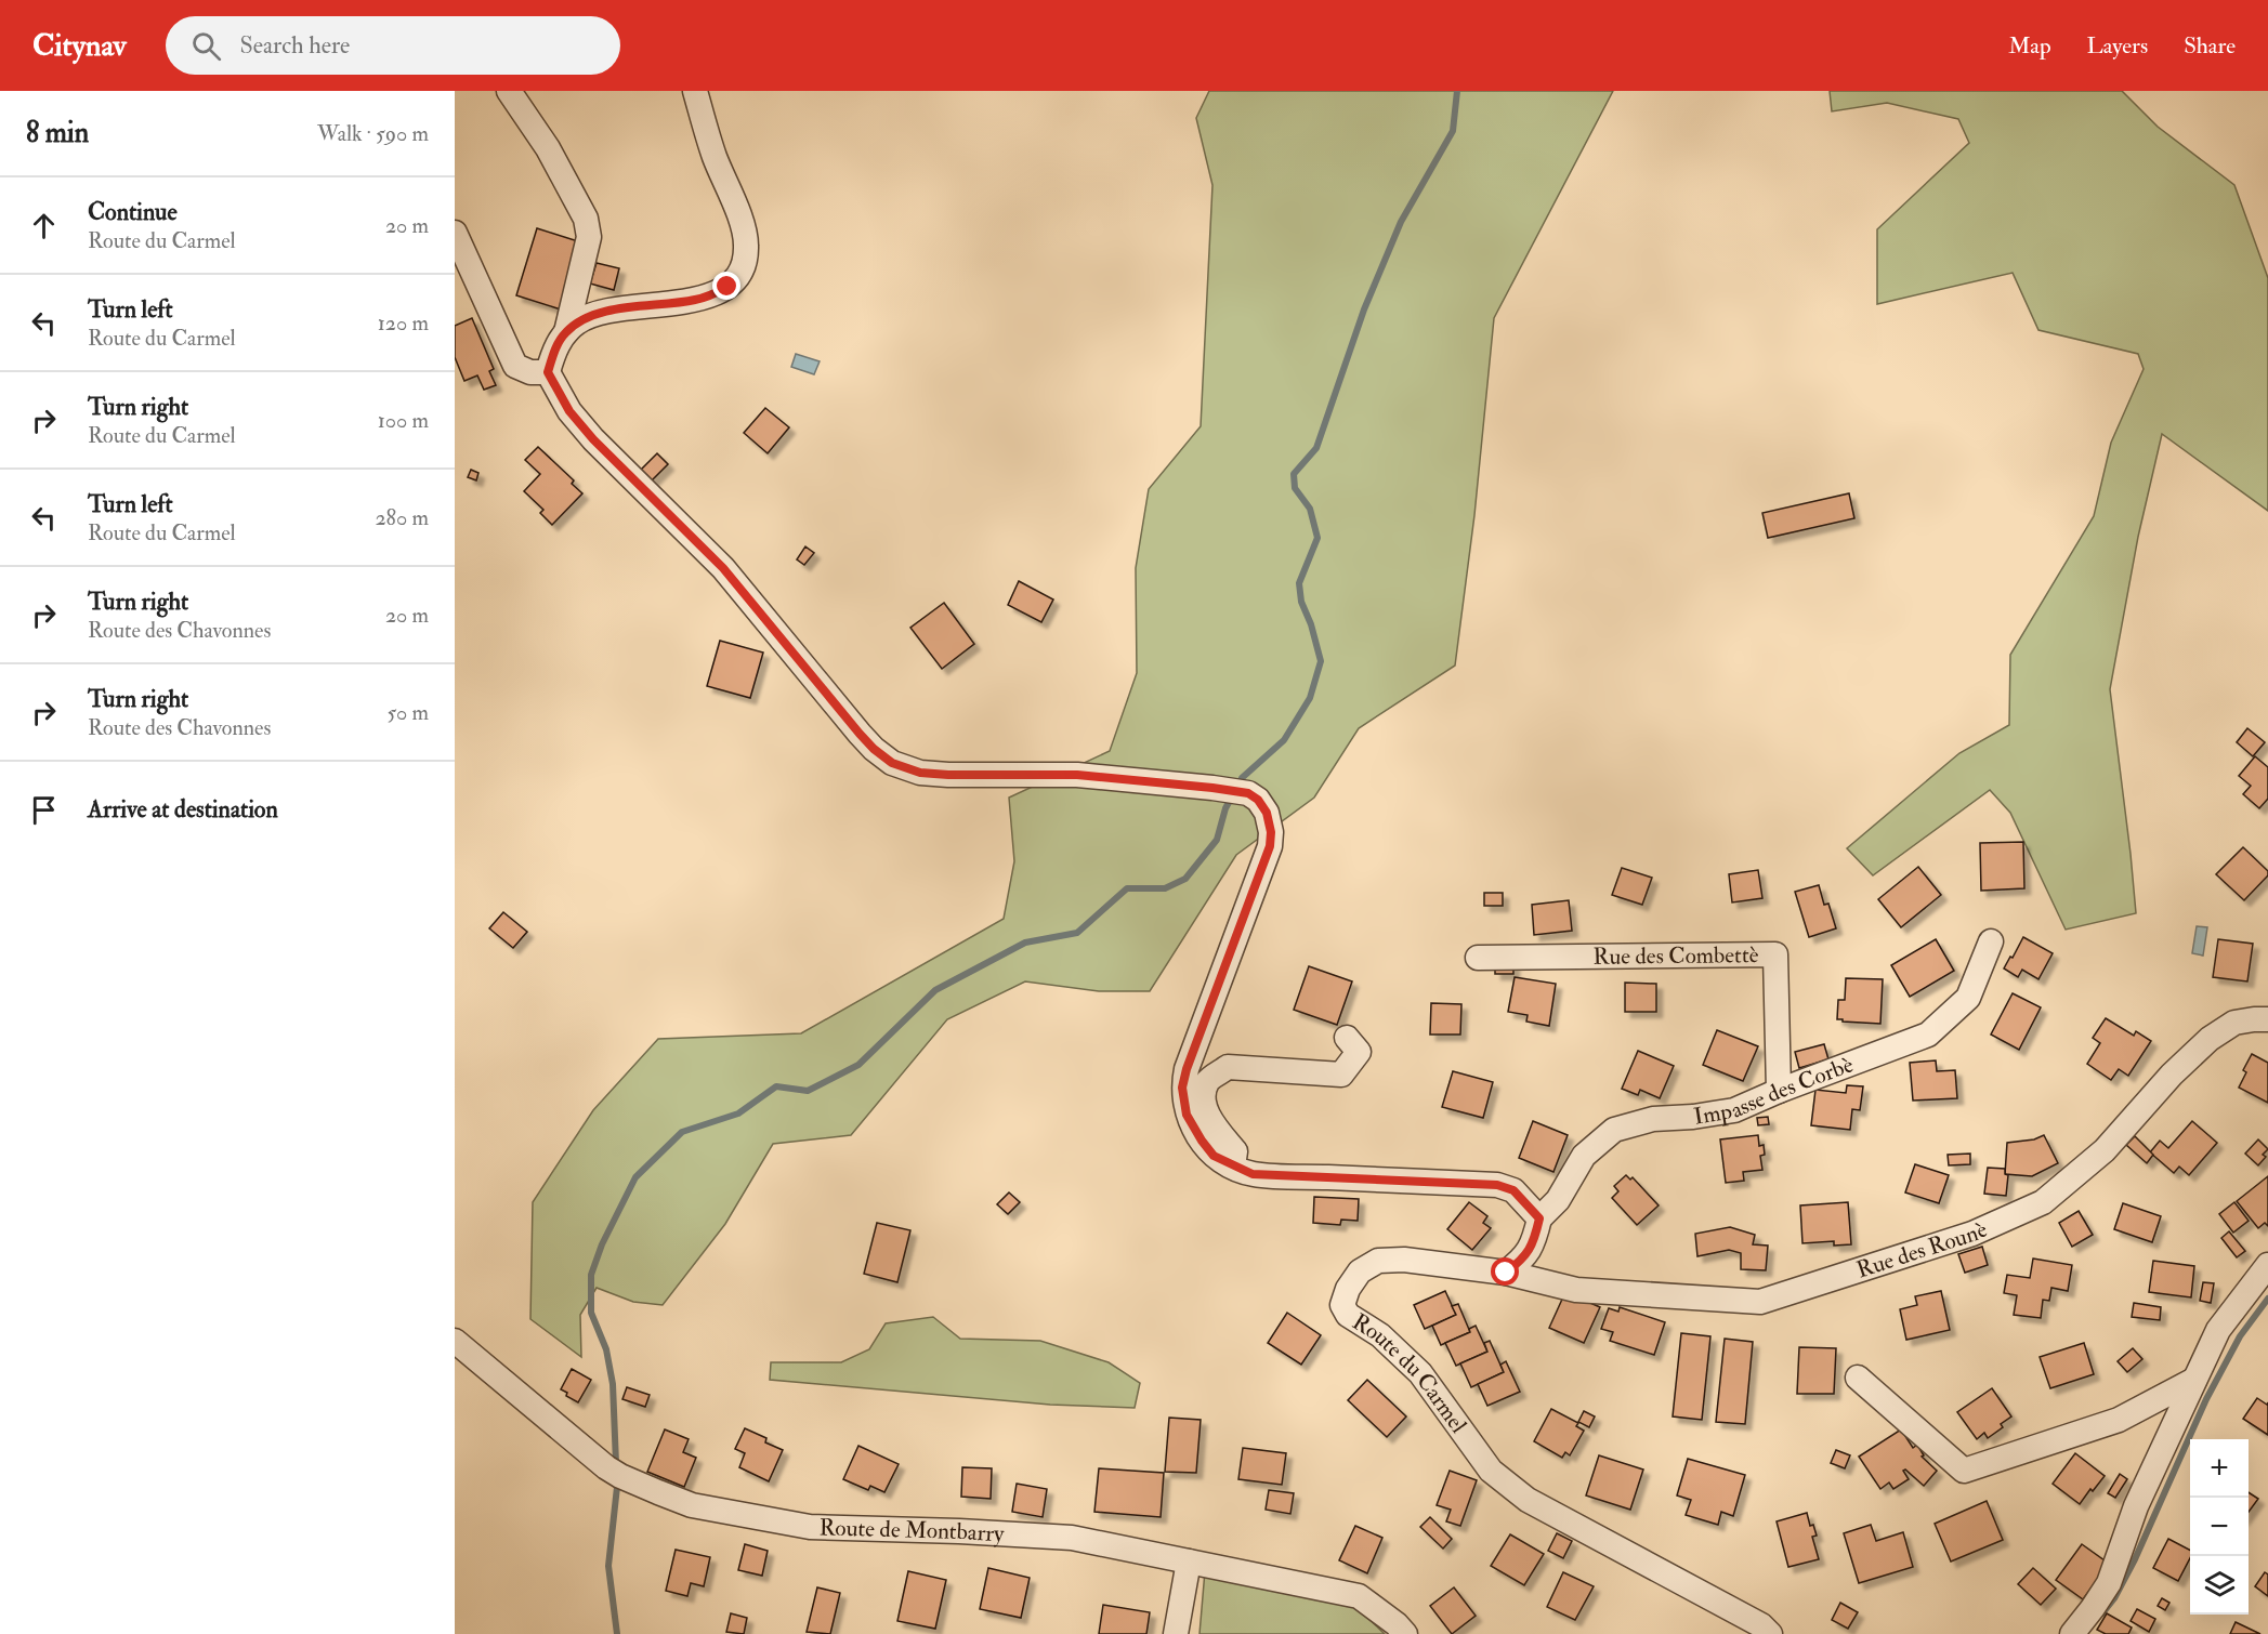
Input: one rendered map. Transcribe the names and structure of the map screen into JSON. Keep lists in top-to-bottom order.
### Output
{
  "streets": {
    "street": [
      "Rue des Combettè",
      "Impasse des Corbè",
      "Rue des Rounè",
      "Route du Carmel",
      "Route de Montbarry"
    ]
  },
  "crossings": [
    ["Rue des Combettè", "Impasse des Corbè"],
    ["Rue des Rounè", "Route du Carmel"]
  ],
  "page": {
    "header": "Citynav",
    "search": "Search here",
    "nav": ["Map", "Layers", "Share"],
    "heading": ["8 min", "Walk · 590 m"],
    "list": [
      ["Continue", "Route du Carmel", "20 m"],
      ["Turn left", "Route du Carmel", "120 m"],
      ["Turn right", "Route du Carmel", "100 m"],
      ["Turn left", "Route du Carmel", "280 m"],
      ["Turn right", "Route des Chavonnes", "20 m"],
      ["Turn right", "Route des Chavonnes", "50 m"],
      "Arrive at destination"
    ],
    "map_buttons": ["+", "−"]
  }
}
